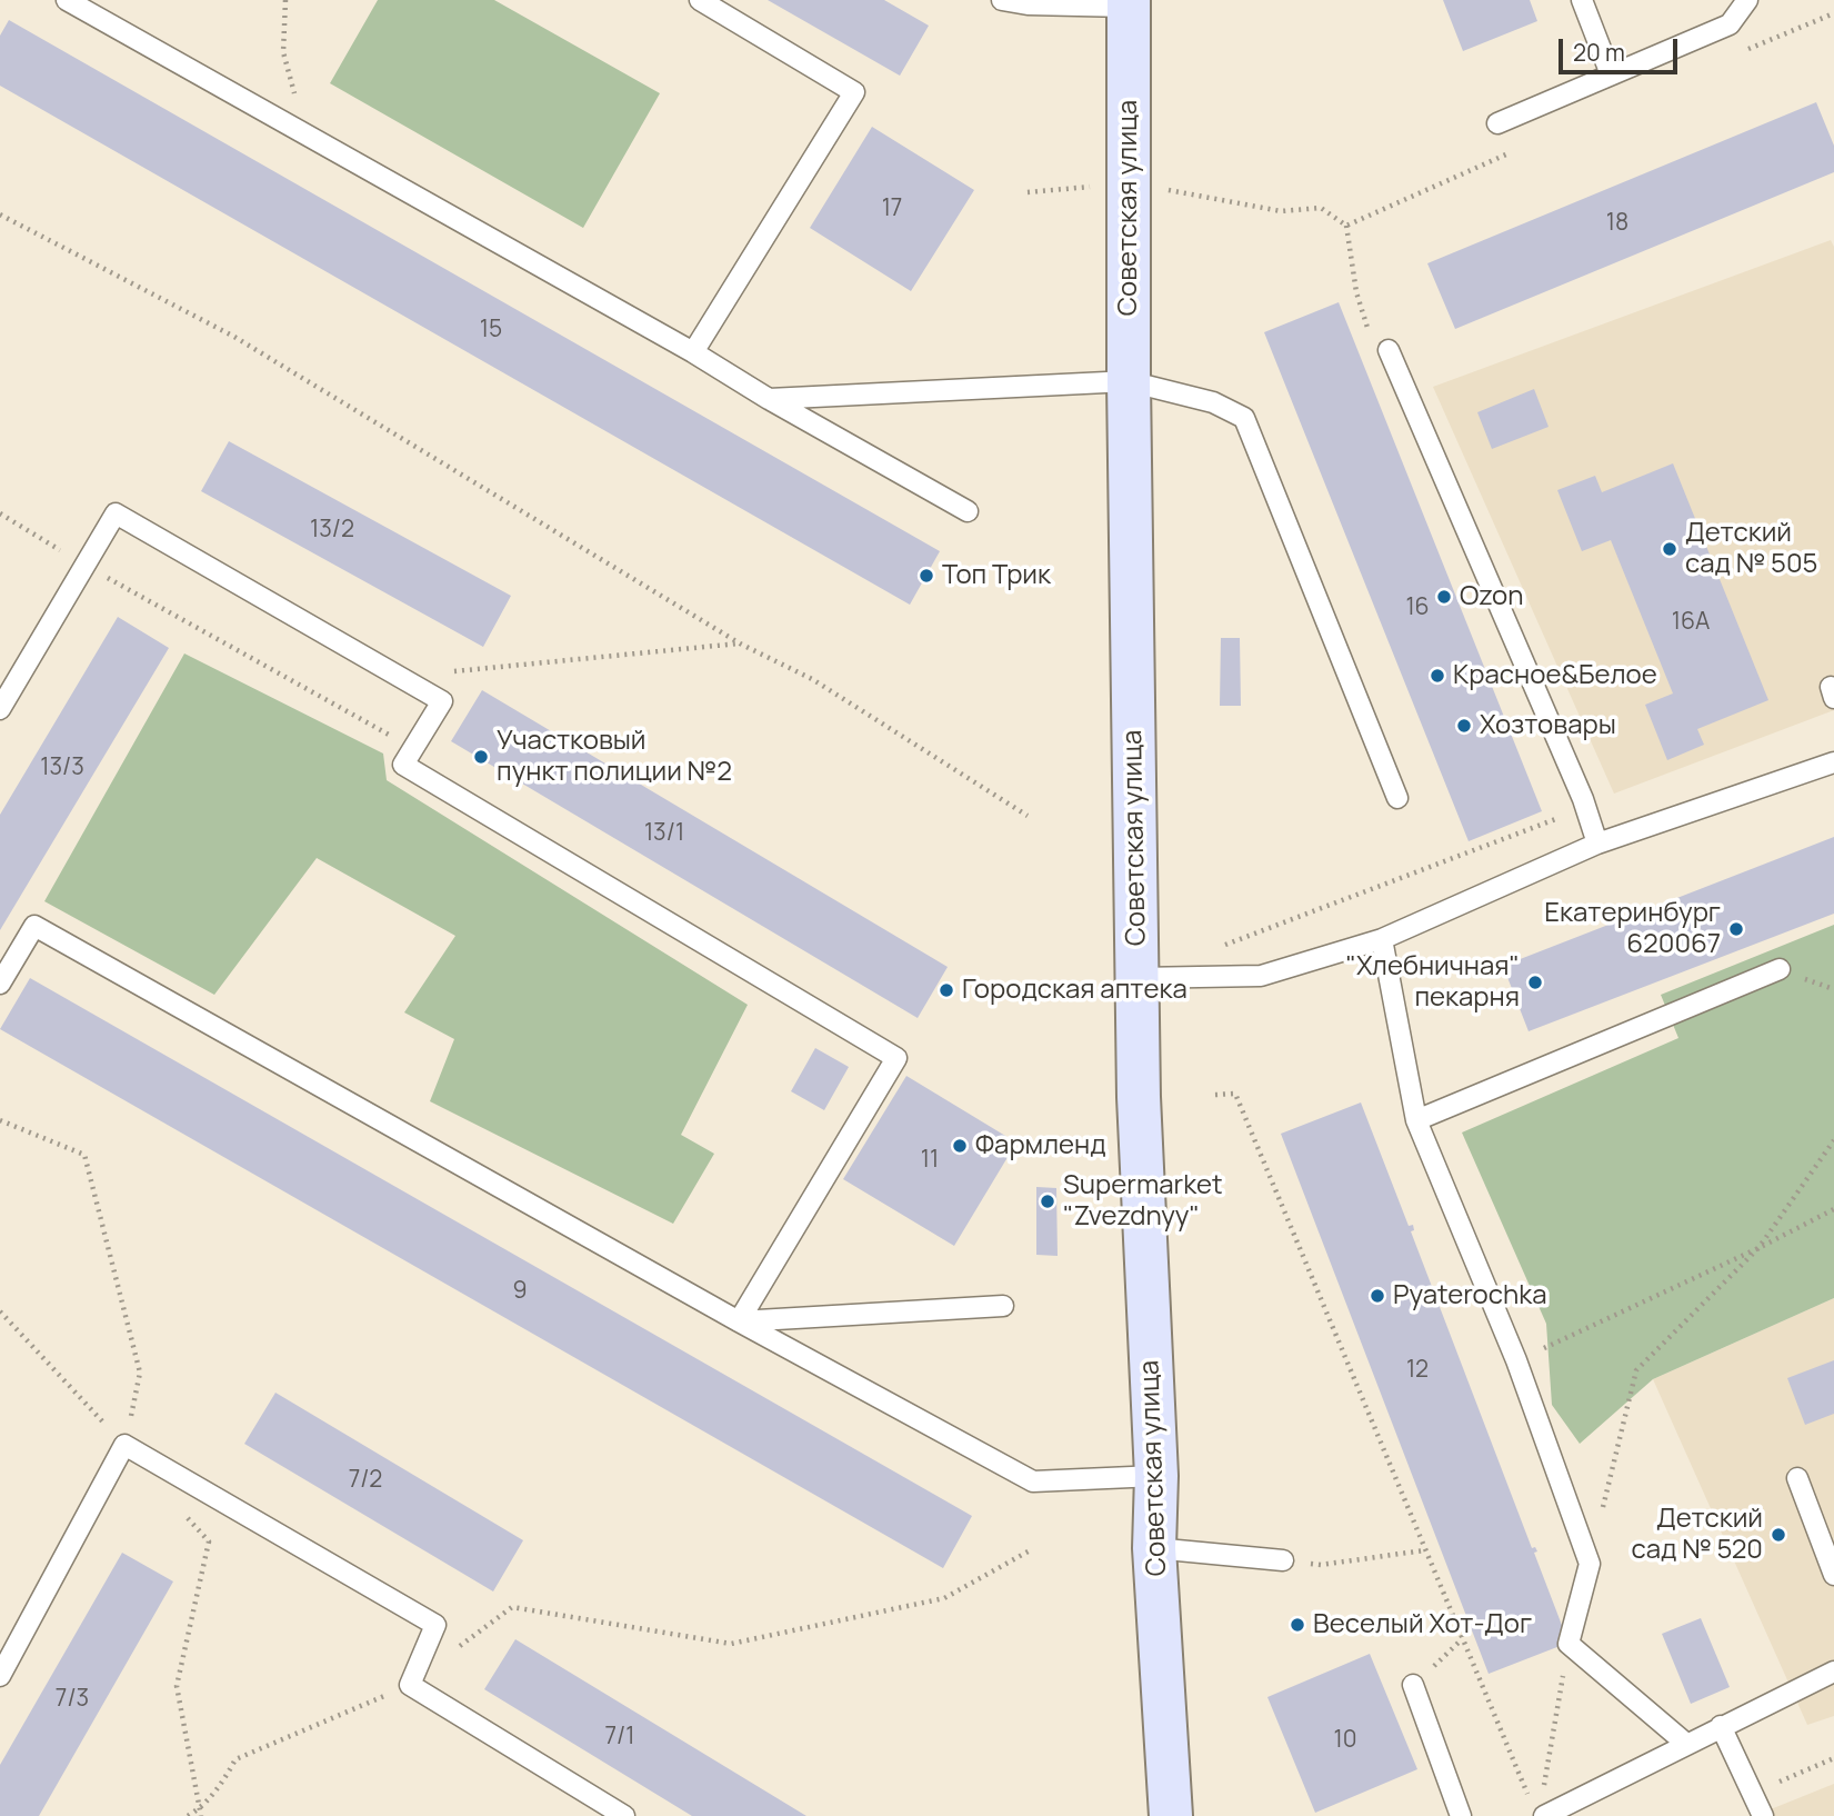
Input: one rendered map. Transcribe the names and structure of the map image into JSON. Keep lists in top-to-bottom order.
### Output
{
  "streets": {
    "main road": ["Советская улица"]
  },
  "places": [
    "Детский сад № 505",
    "Топ Трик",
    "Ozon",
    "Красное&Белое",
    "Хозтовары",
    "Участковый пункт полиции №2",
    "Екатеринбург 620067",
    "\"Хлебничная\" пекарня",
    "Городская аптека",
    "Фармленд",
    "Supermarket \"Zvezdnyy\"",
    "Pyaterochka",
    "Детский сад № 520",
    "Веселый Хот-Дог"
  ],
  "house_numbers": [
    "17",
    "18",
    "15",
    "13/2",
    "16",
    "16А",
    "13/3",
    "13/1",
    "11",
    "9",
    "12",
    "7/2",
    "7/3",
    "7/1",
    "10"
  ],
  "scale_bar": "20 m"
}
